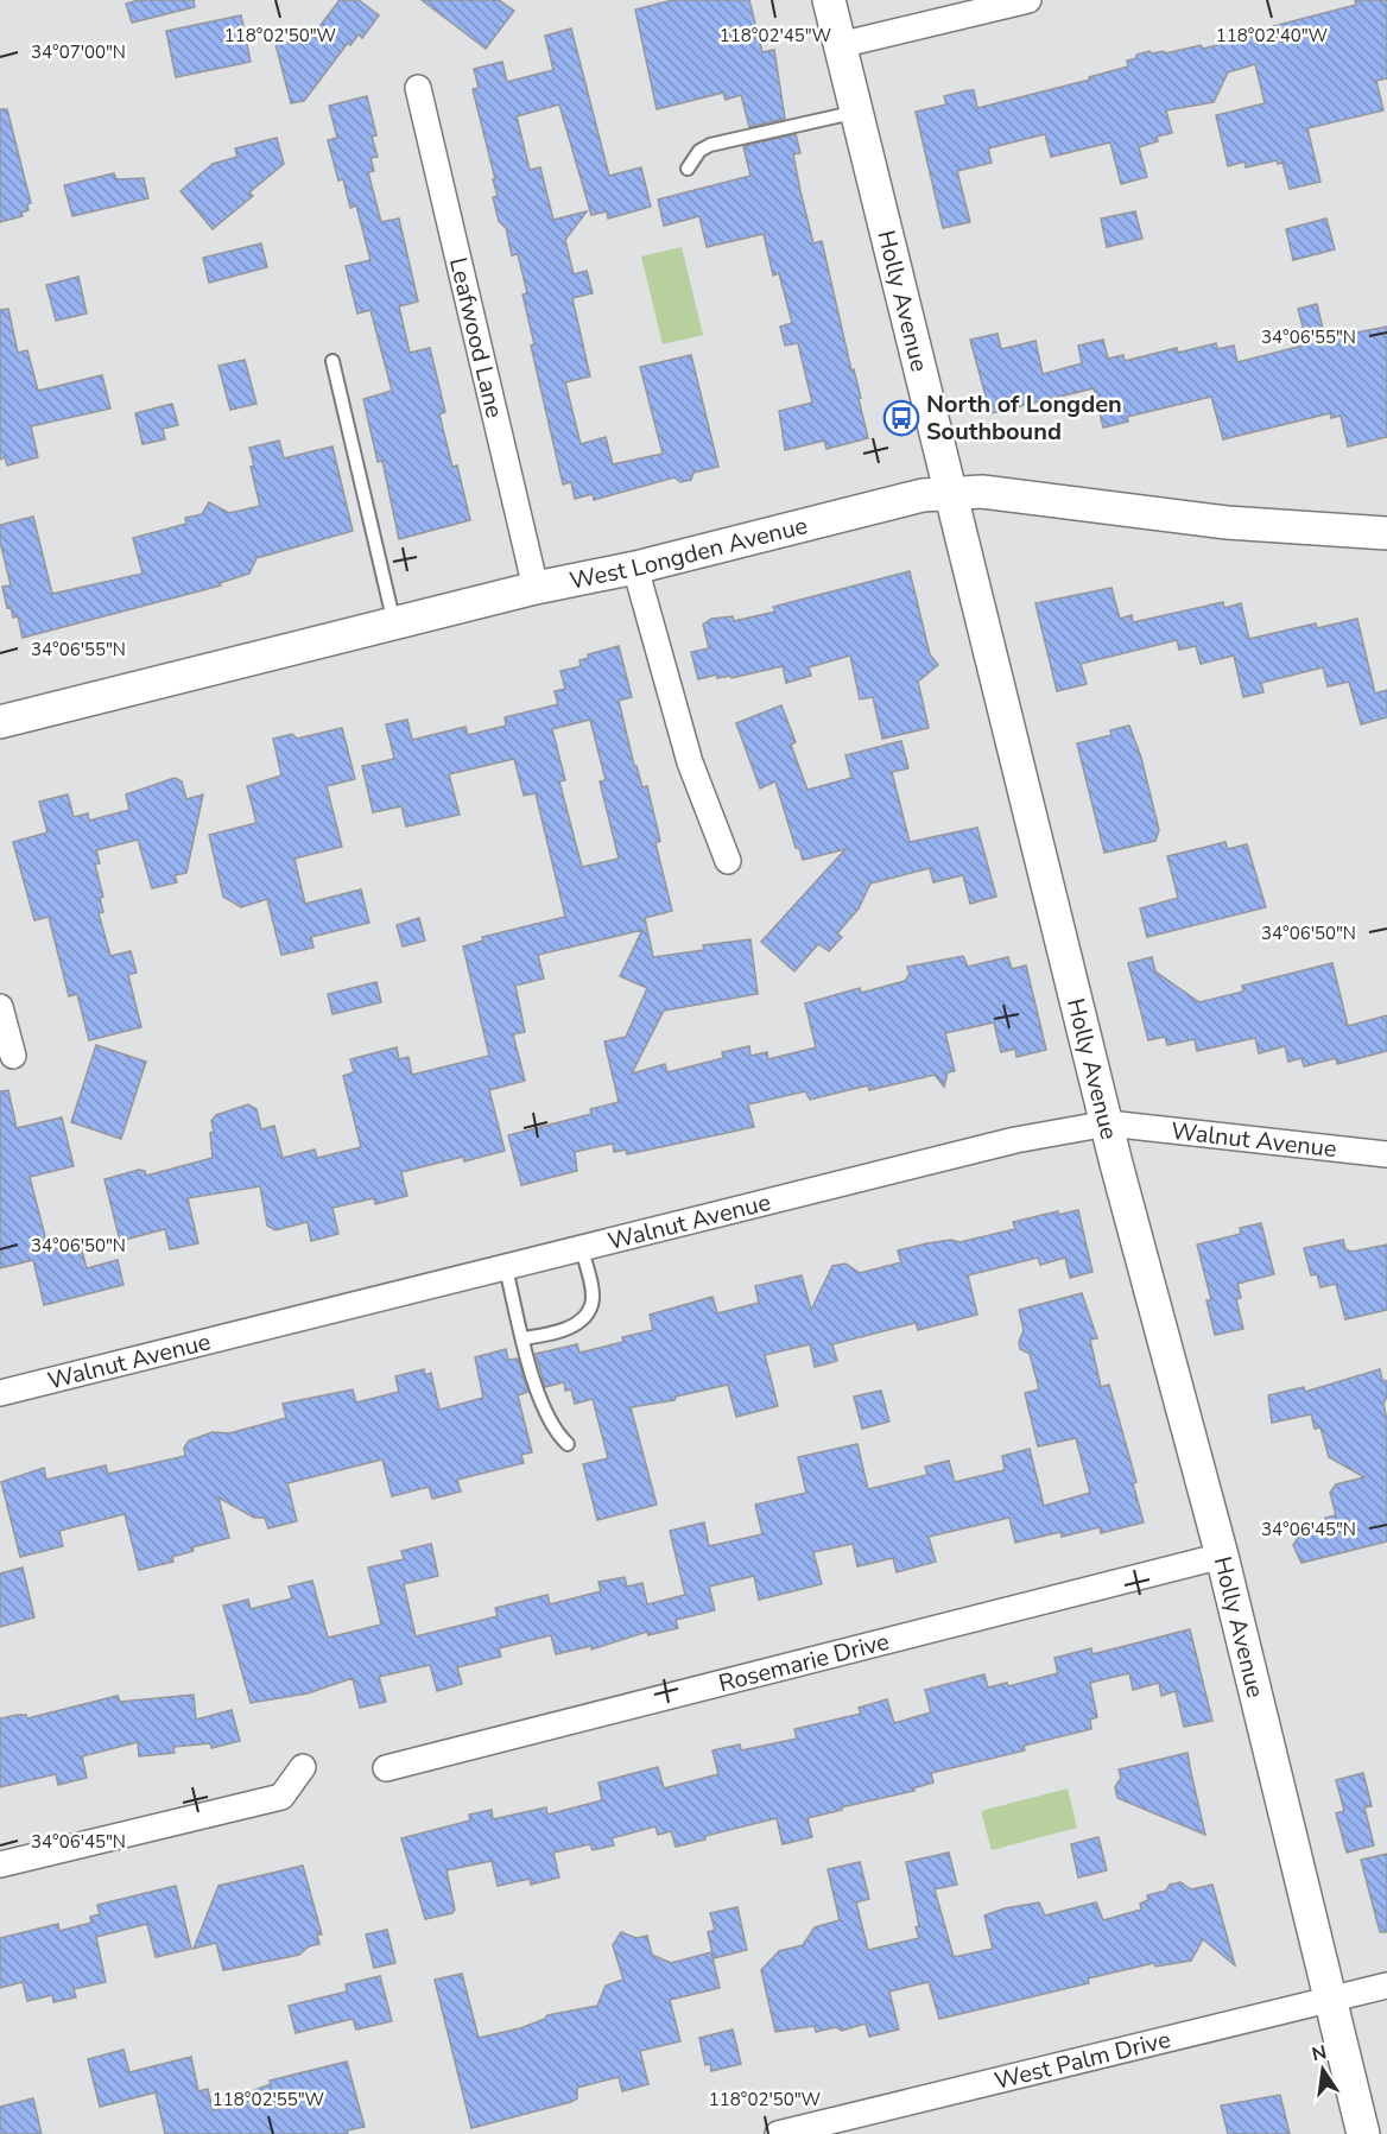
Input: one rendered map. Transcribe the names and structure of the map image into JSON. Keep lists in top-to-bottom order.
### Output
{
  "streets": {
    "street": [
      "Holly Avenue",
      "Leafwood Lane",
      "West Longden Avenue",
      "Walnut Avenue",
      "Rosemarie Drive",
      "West Palm Drive"
    ]
  },
  "crossings": [
    ["Holly Avenue", "West Longden Avenue"],
    ["Holly Avenue", "Walnut Avenue"],
    ["Holly Avenue", "Rosemarie Drive"],
    ["Holly Avenue", "West Palm Drive"],
    ["Leafwood Lane", "West Longden Avenue"]
  ],
  "places": {
    "bus stop": ["North of Longden Southbound"]
  },
  "north": "top",
  "coordinates": [
    "118°02'50\"W",
    "118°02'45\"W",
    "118°02'40\"W",
    "34°07'00\"N",
    "34°06'55\"N",
    "34°06'50\"N",
    "34°06'45\"N",
    "118°02'55\"W"
  ]
}
